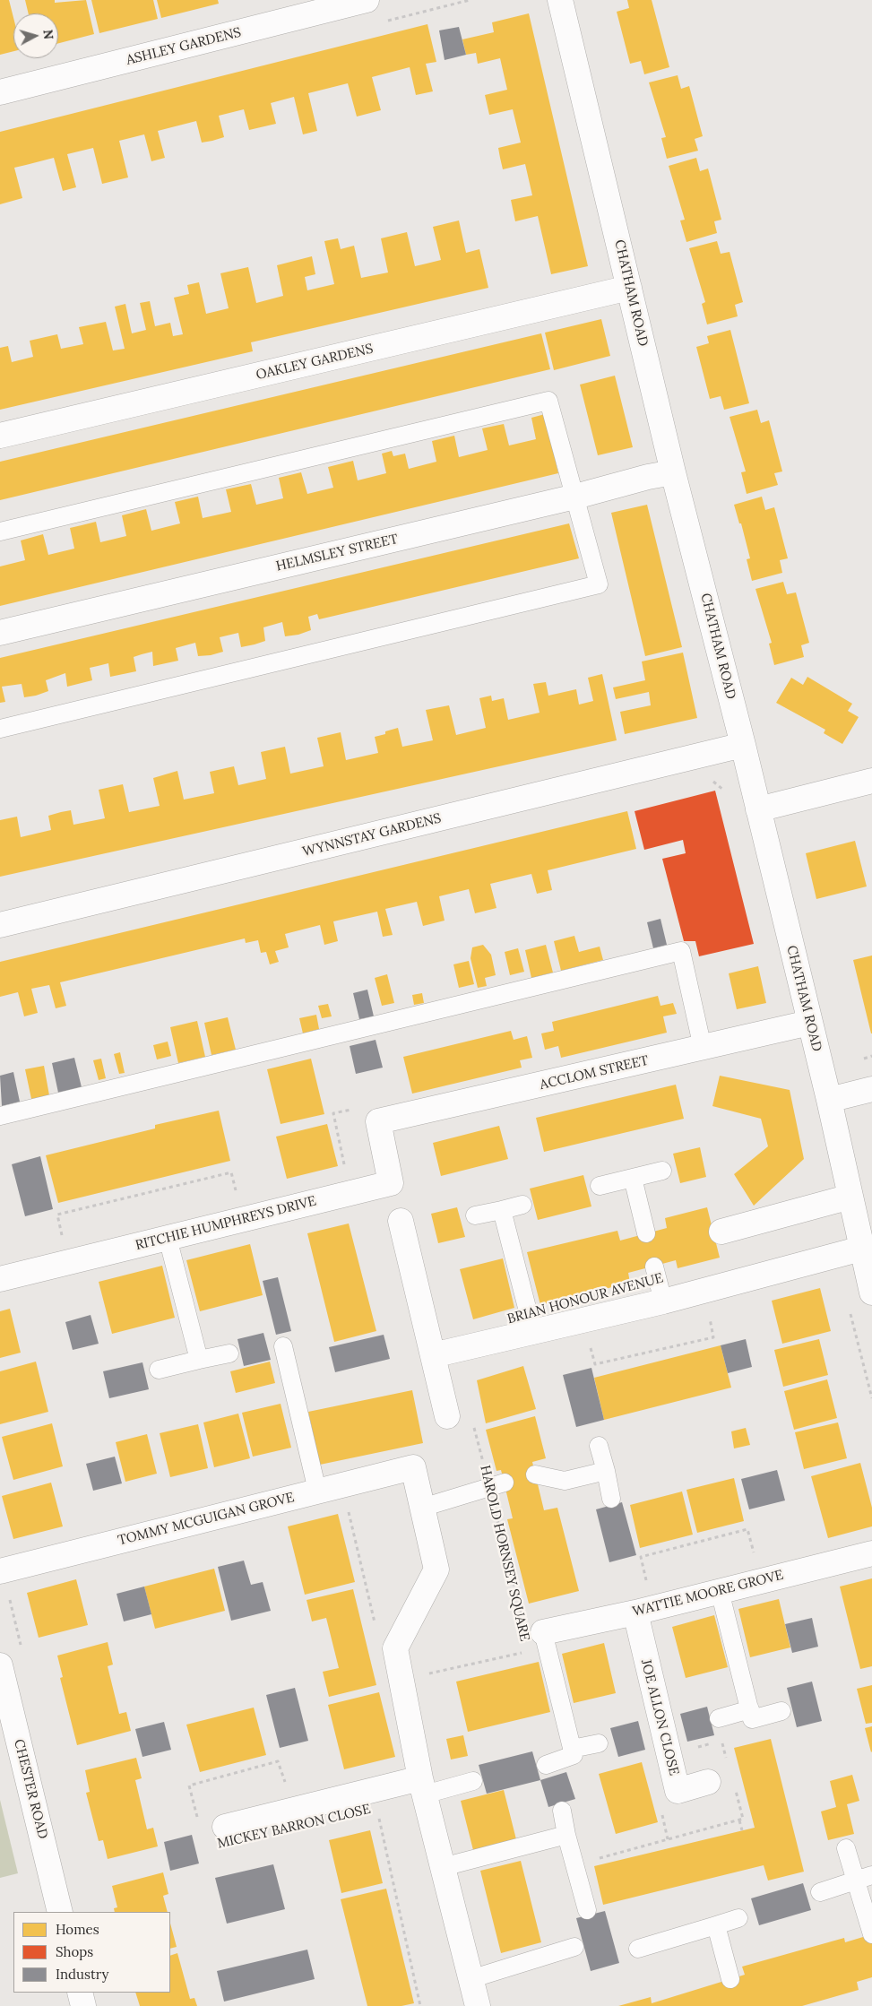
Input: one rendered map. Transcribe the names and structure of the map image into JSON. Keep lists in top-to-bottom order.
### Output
{
  "streets": {
    "street": [
      "ASHLEY GARDENS",
      "CHATHAM ROAD",
      "OAKLEY GARDENS",
      "HELMSLEY STREET",
      "WYNNSTAY GARDENS",
      "ACCLOM STREET",
      "RITCHIE HUMPHREYS DRIVE",
      "BRIAN HONOUR AVENUE",
      "TOMMY MCGUIGAN GROVE",
      "WATTIE MOORE GROVE",
      "JOE ALLON CLOSE",
      "CHESTER ROAD"
    ],
    "path": ["HAROLD HORNSEY SQUARE", "MICKEY BARRON CLOSE"]
  },
  "crossings": [
    ["CHATHAM ROAD", "OAKLEY GARDENS"],
    ["CHATHAM ROAD", "HELMSLEY STREET"],
    ["CHATHAM ROAD", "WYNNSTAY GARDENS"],
    ["CHATHAM ROAD", "ACCLOM STREET"],
    ["CHATHAM ROAD", "BRIAN HONOUR AVENUE"],
    ["ACCLOM STREET", "RITCHIE HUMPHREYS DRIVE"],
    ["WATTIE MOORE GROVE", "JOE ALLON CLOSE"]
  ],
  "legend": ["Homes", "Shops", "Industry"],
  "north": "right"
}
